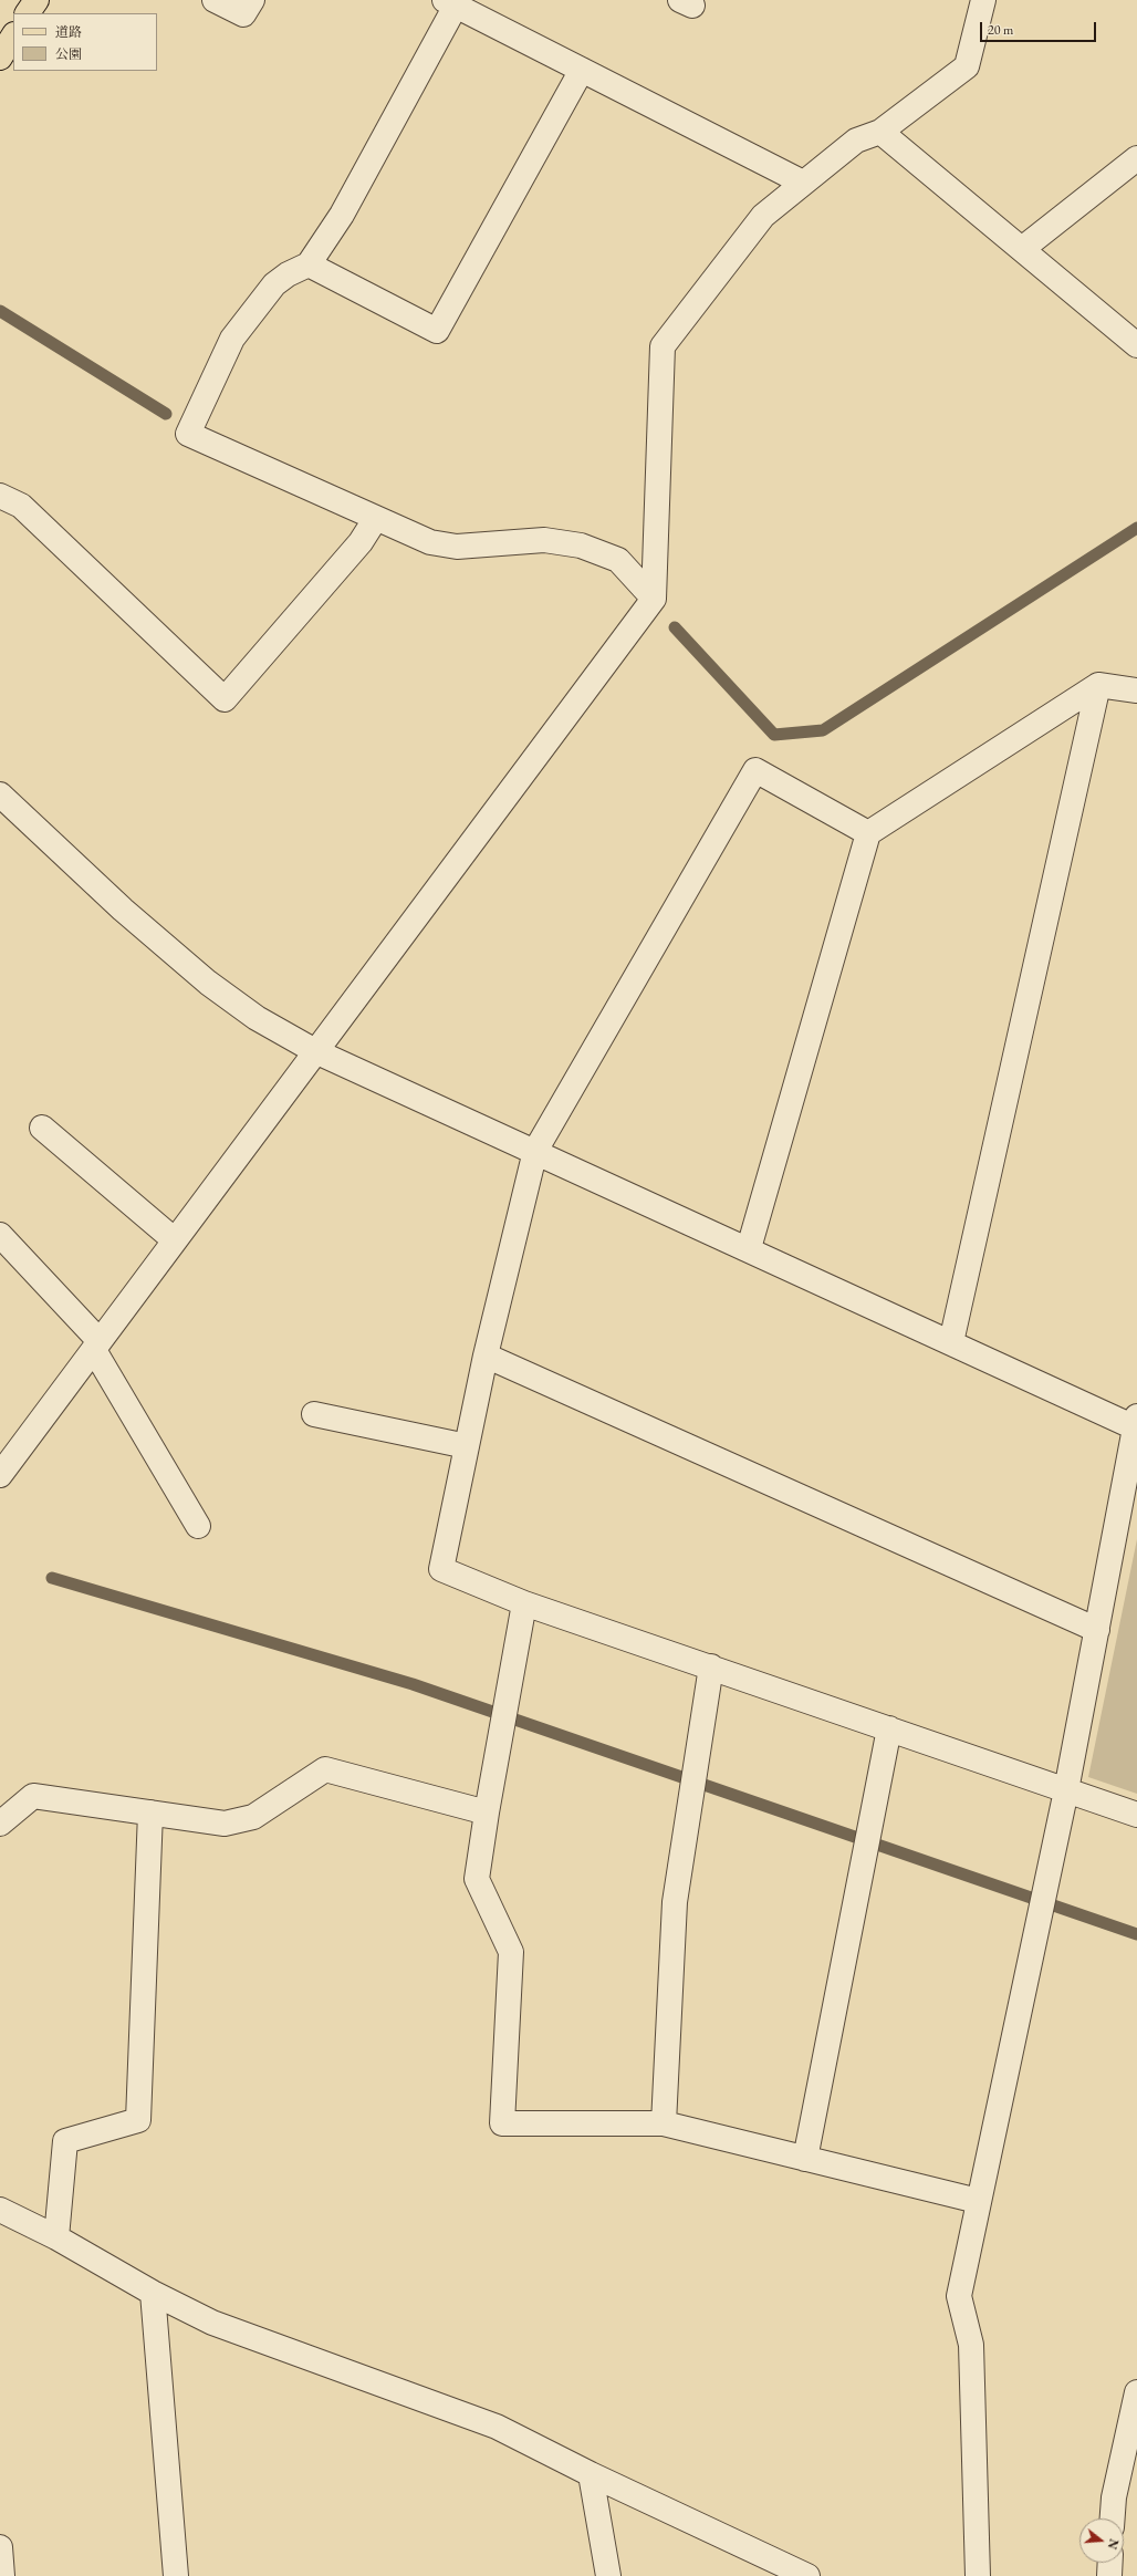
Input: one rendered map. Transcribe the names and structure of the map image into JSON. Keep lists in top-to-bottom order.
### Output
{
  "legend": ["道路", "公園"],
  "scale_bar": "20 m",
  "north": "right"
}
